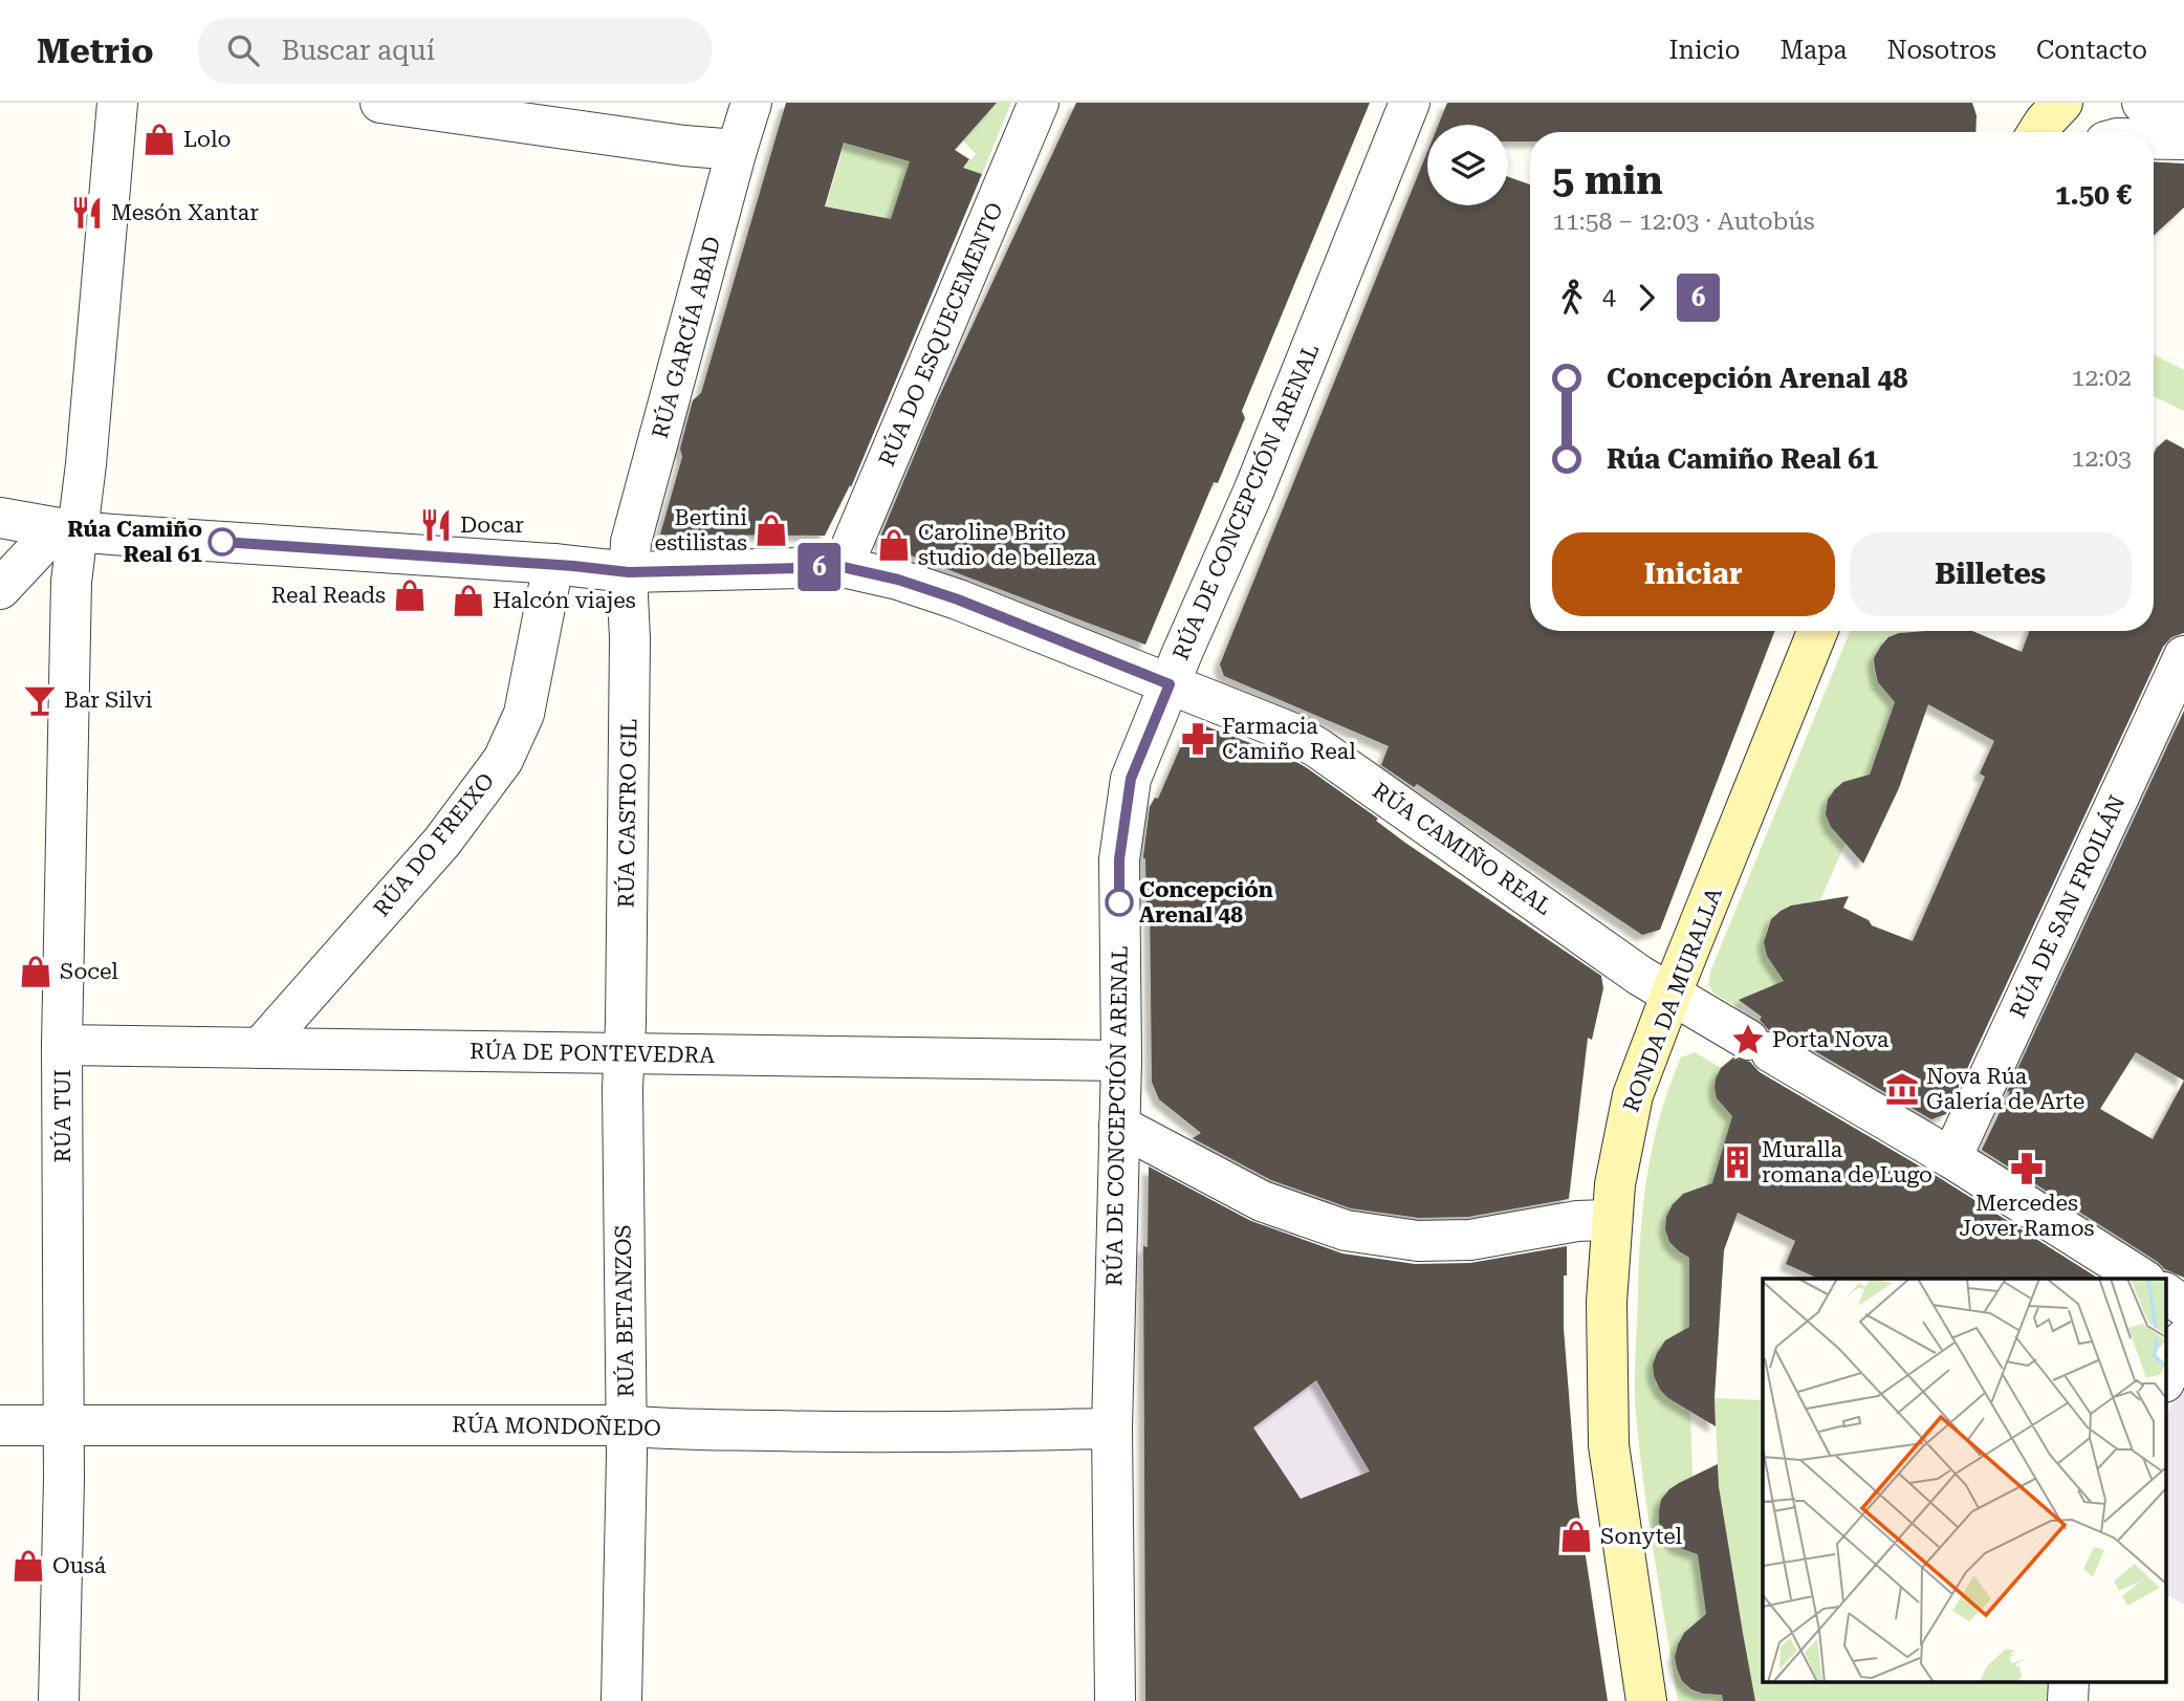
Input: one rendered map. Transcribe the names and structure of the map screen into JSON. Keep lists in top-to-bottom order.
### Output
{
  "streets": {
    "street": [
      "RÚA DO ESQUECEMENTO",
      "RÚA GARCÍA ABAD",
      "RÚA DE CONCEPCIÓN ARENAL",
      "RÚA CASTRO GIL",
      "RÚA DO FREIXO",
      "RÚA CAMIÑO REAL",
      "RÚA DE SAN FROILÁN",
      "RONDA DA MURALLA",
      "RÚA DE PONTEVEDRA",
      "RÚA TUI",
      "RÚA BETANZOS",
      "RÚA MONDOÑEDO"
    ]
  },
  "crossings": [
    ["RÚA DO ESQUECEMENTO", "RÚA CAMIÑO REAL"],
    ["RÚA GARCÍA ABAD", "RÚA CASTRO GIL"],
    ["RÚA GARCÍA ABAD", "RÚA CAMIÑO REAL"],
    ["RÚA DE CONCEPCIÓN ARENAL", "RÚA CAMIÑO REAL"],
    ["RÚA DE CONCEPCIÓN ARENAL", "RÚA DE PONTEVEDRA"],
    ["RÚA DE CONCEPCIÓN ARENAL", "RÚA MONDOÑEDO"],
    ["RÚA CASTRO GIL", "RÚA CAMIÑO REAL"],
    ["RÚA CASTRO GIL", "RÚA DE PONTEVEDRA"],
    ["RÚA CASTRO GIL", "RÚA BETANZOS"],
    ["RÚA DO FREIXO", "RÚA CAMIÑO REAL"],
    ["RÚA DO FREIXO", "RÚA DE PONTEVEDRA"],
    ["RÚA CAMIÑO REAL", "RÚA DE SAN FROILÁN"],
    ["RÚA CAMIÑO REAL", "RONDA DA MURALLA"],
    ["RÚA CAMIÑO REAL", "RÚA TUI"],
    ["RÚA DE PONTEVEDRA", "RÚA TUI"],
    ["RÚA DE PONTEVEDRA", "RÚA BETANZOS"],
    ["RÚA TUI", "RÚA MONDOÑEDO"],
    ["RÚA BETANZOS", "RÚA MONDOÑEDO"]
  ],
  "places": {
    "shop": [
      "Lolo",
      "Bertini estilistas",
      "Caroline Brito studio de belleza",
      "Real Reads",
      "Halcón viajes",
      "Socel",
      "Sonytel",
      "Ousá"
    ],
    "restaurant": ["Mesón Xantar", "Docar"],
    "other": ["Rúa Camiño Real 61", "Concepción Arenal 48"],
    "bar": ["Bar Silvi"],
    "pharmacy": ["Farmacia Camiño Real", "Mercedes Jover Ramos"],
    "place": ["Porta Nova"],
    "museum": ["Nova Rúa Galería de Arte"],
    "building": ["Muralla romana de Lugo"]
  },
  "lines": ["bus line 6"],
  "page": {
    "header": "Metrio",
    "search": "Buscar aquí",
    "nav": [
      "Inicio",
      "Mapa",
      "Nosotros",
      "Contacto"
    ],
    "on_map": "6",
    "heading": ["5 min", "11:58 – 12:03 · Autobús", "1.50 €"],
    "legs": ["4", "6"],
    "list": [
      {
        "name": "Concepción Arenal 48",
        "value": "12:02"
      },
      {
        "name": "Rúa Camiño Real 61",
        "value": "12:03"
      }
    ],
    "buttons": ["Iniciar", "Billetes"]
  }
}
